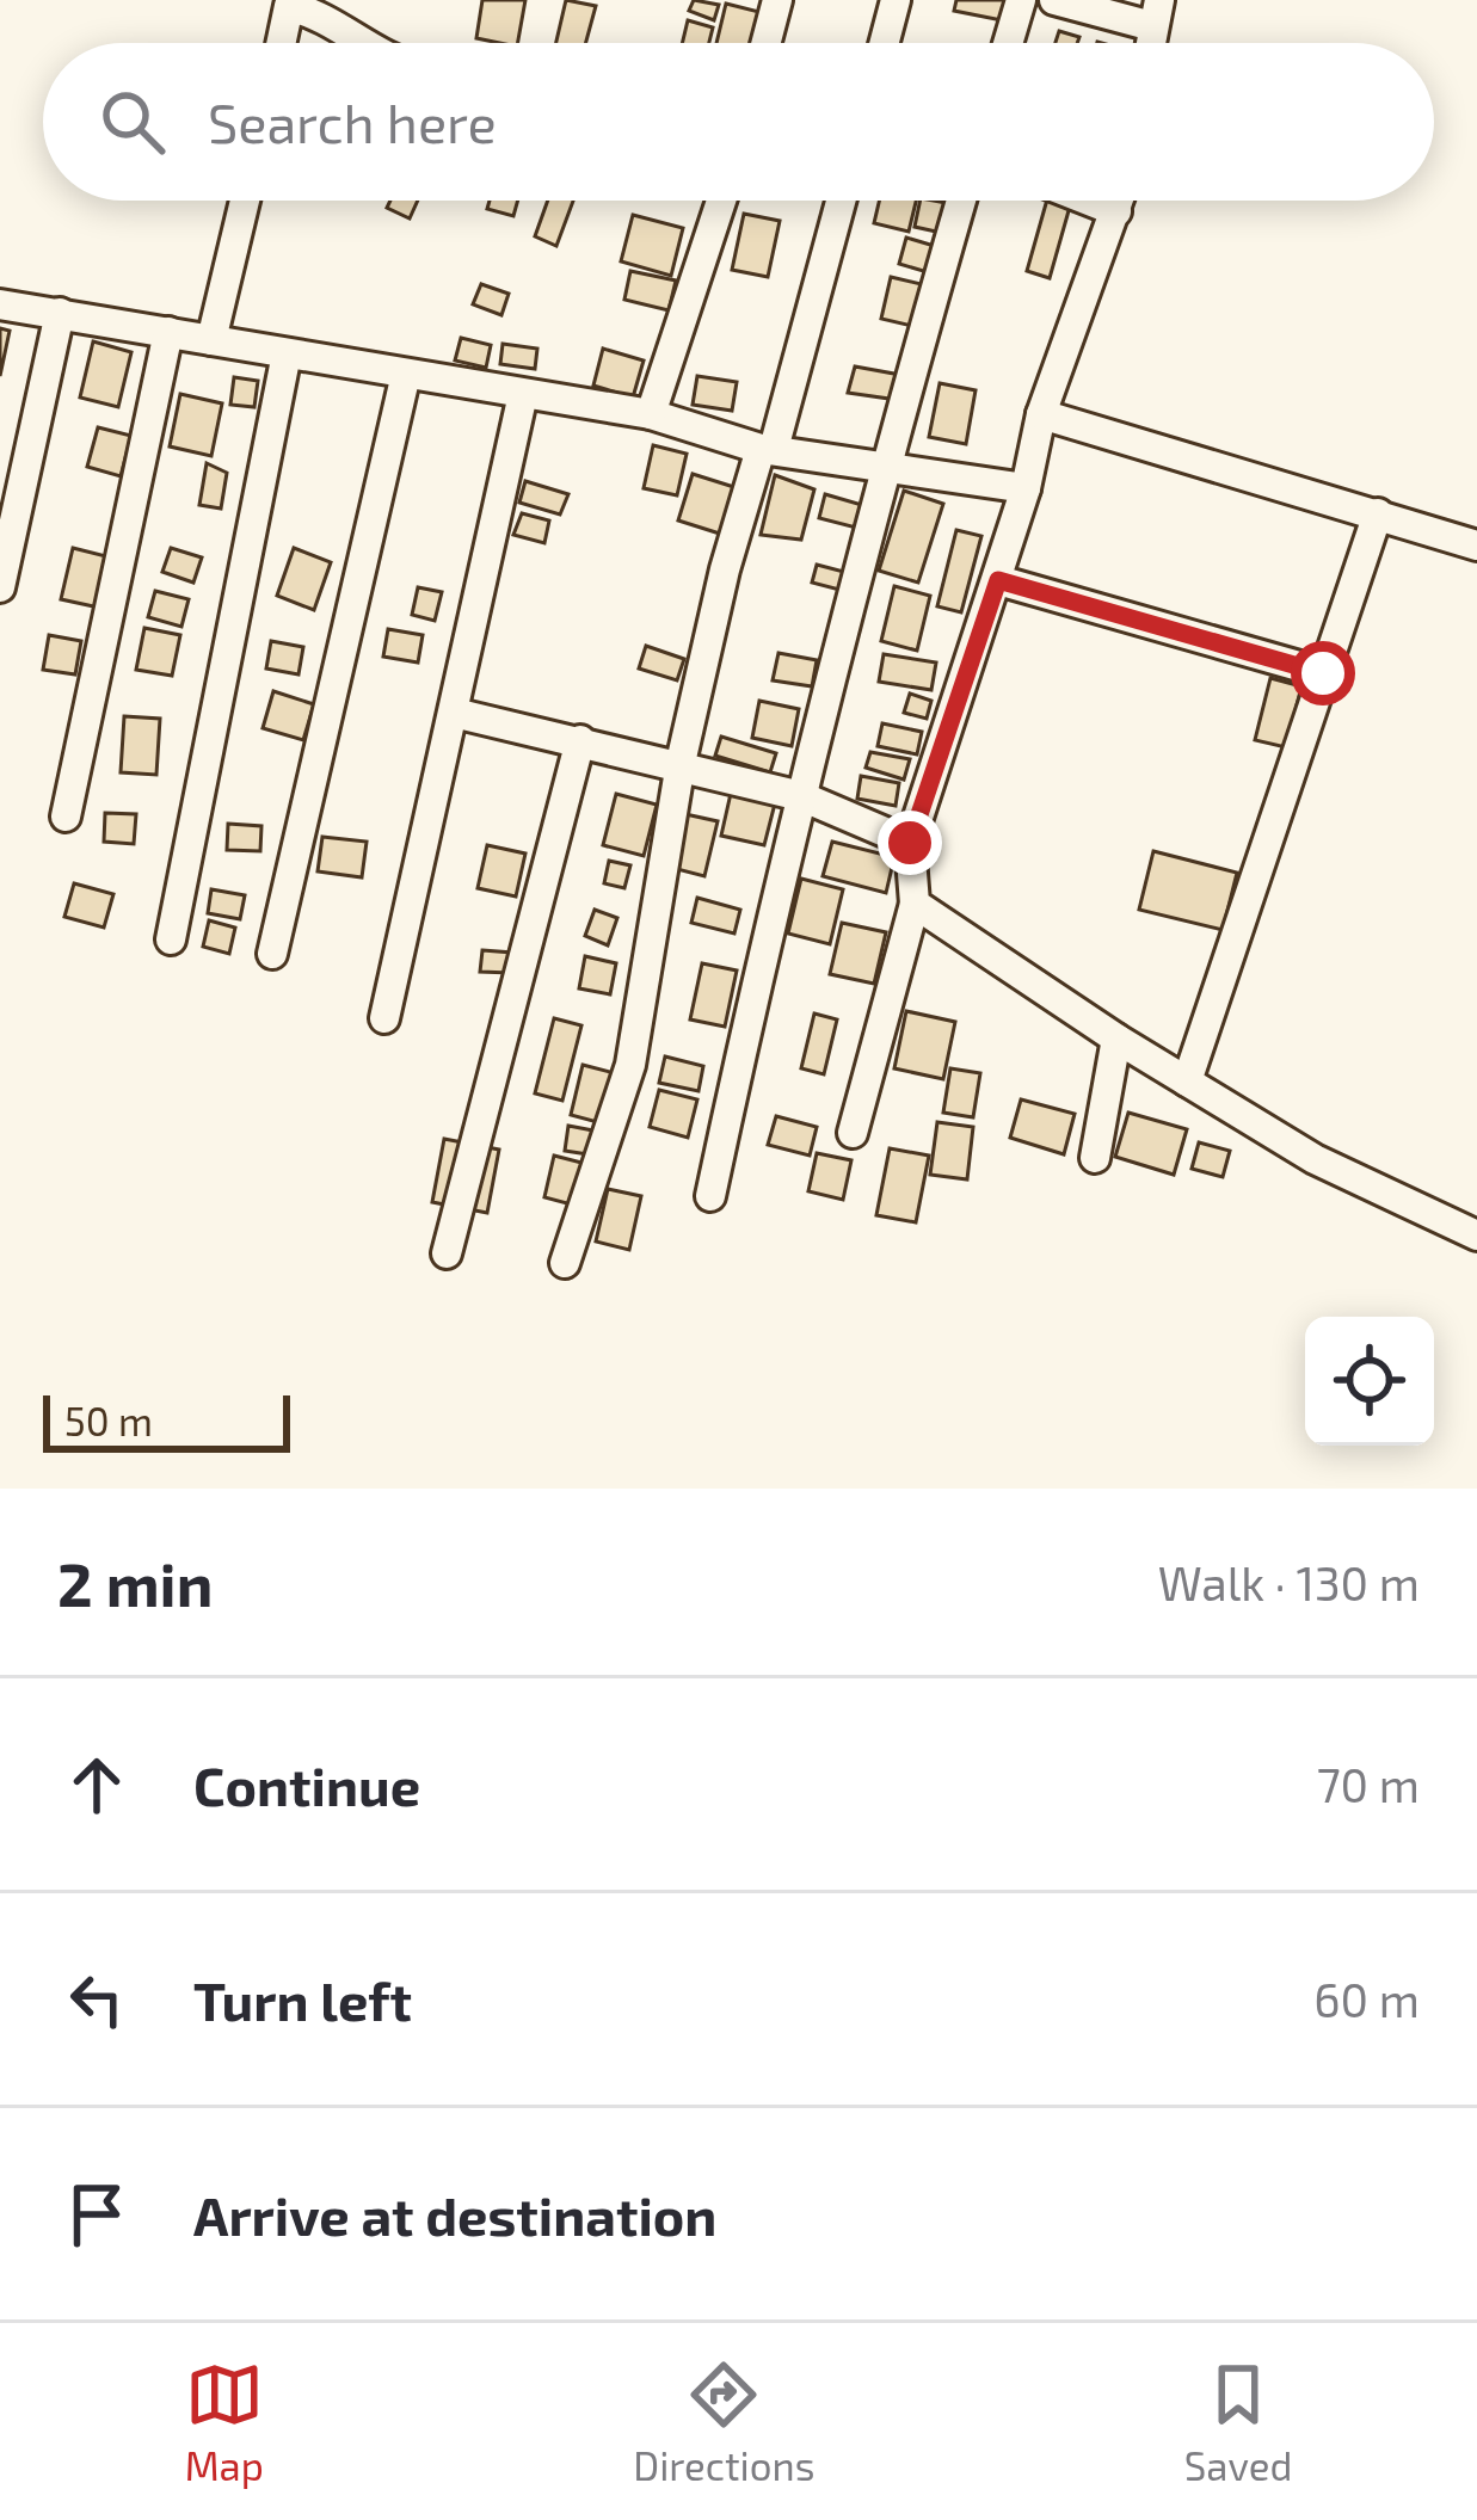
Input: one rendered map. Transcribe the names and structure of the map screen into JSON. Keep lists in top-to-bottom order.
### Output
{
  "scale_bar": "50 m",
  "page": {
    "search": "Search here",
    "scale": "50 m",
    "heading": ["2 min", "Walk · 130 m"],
    "list": [
      ["Continue", "70 m"],
      ["Turn left", "60 m"],
      "Arrive at destination"
    ],
    "nav": ["Map", "Directions", "Saved"]
  }
}
